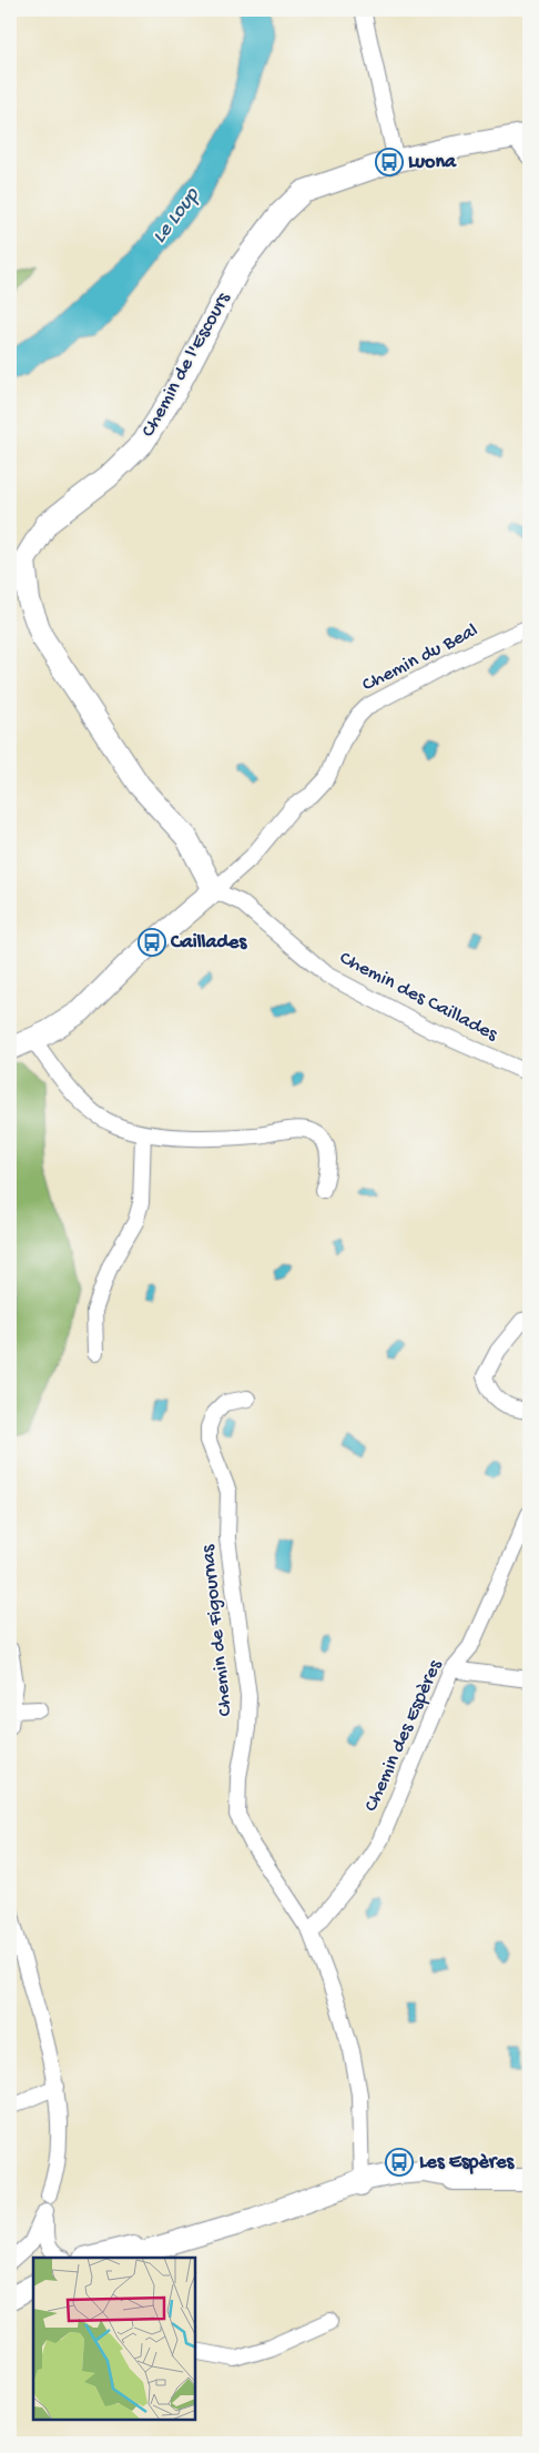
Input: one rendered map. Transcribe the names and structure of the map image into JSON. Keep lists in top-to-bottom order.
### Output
{
  "streets": {
    "street": [
      "Chemin de l'Escours",
      "Chemin du Beal",
      "Chemin des Caillades",
      "Chemin de Figournas",
      "Chemin des Espères"
    ]
  },
  "crossings": [
    ["Chemin de l'Escours", "Chemin du Beal"],
    ["Chemin de l'Escours", "Chemin des Caillades"],
    ["Chemin du Beal", "Chemin des Caillades"],
    ["Chemin de Figournas", "Chemin des Espères"]
  ],
  "water": ["Le Loup"],
  "places": {
    "bus stop": ["Luona", "Caillades", "Les Espères"]
  }
}
